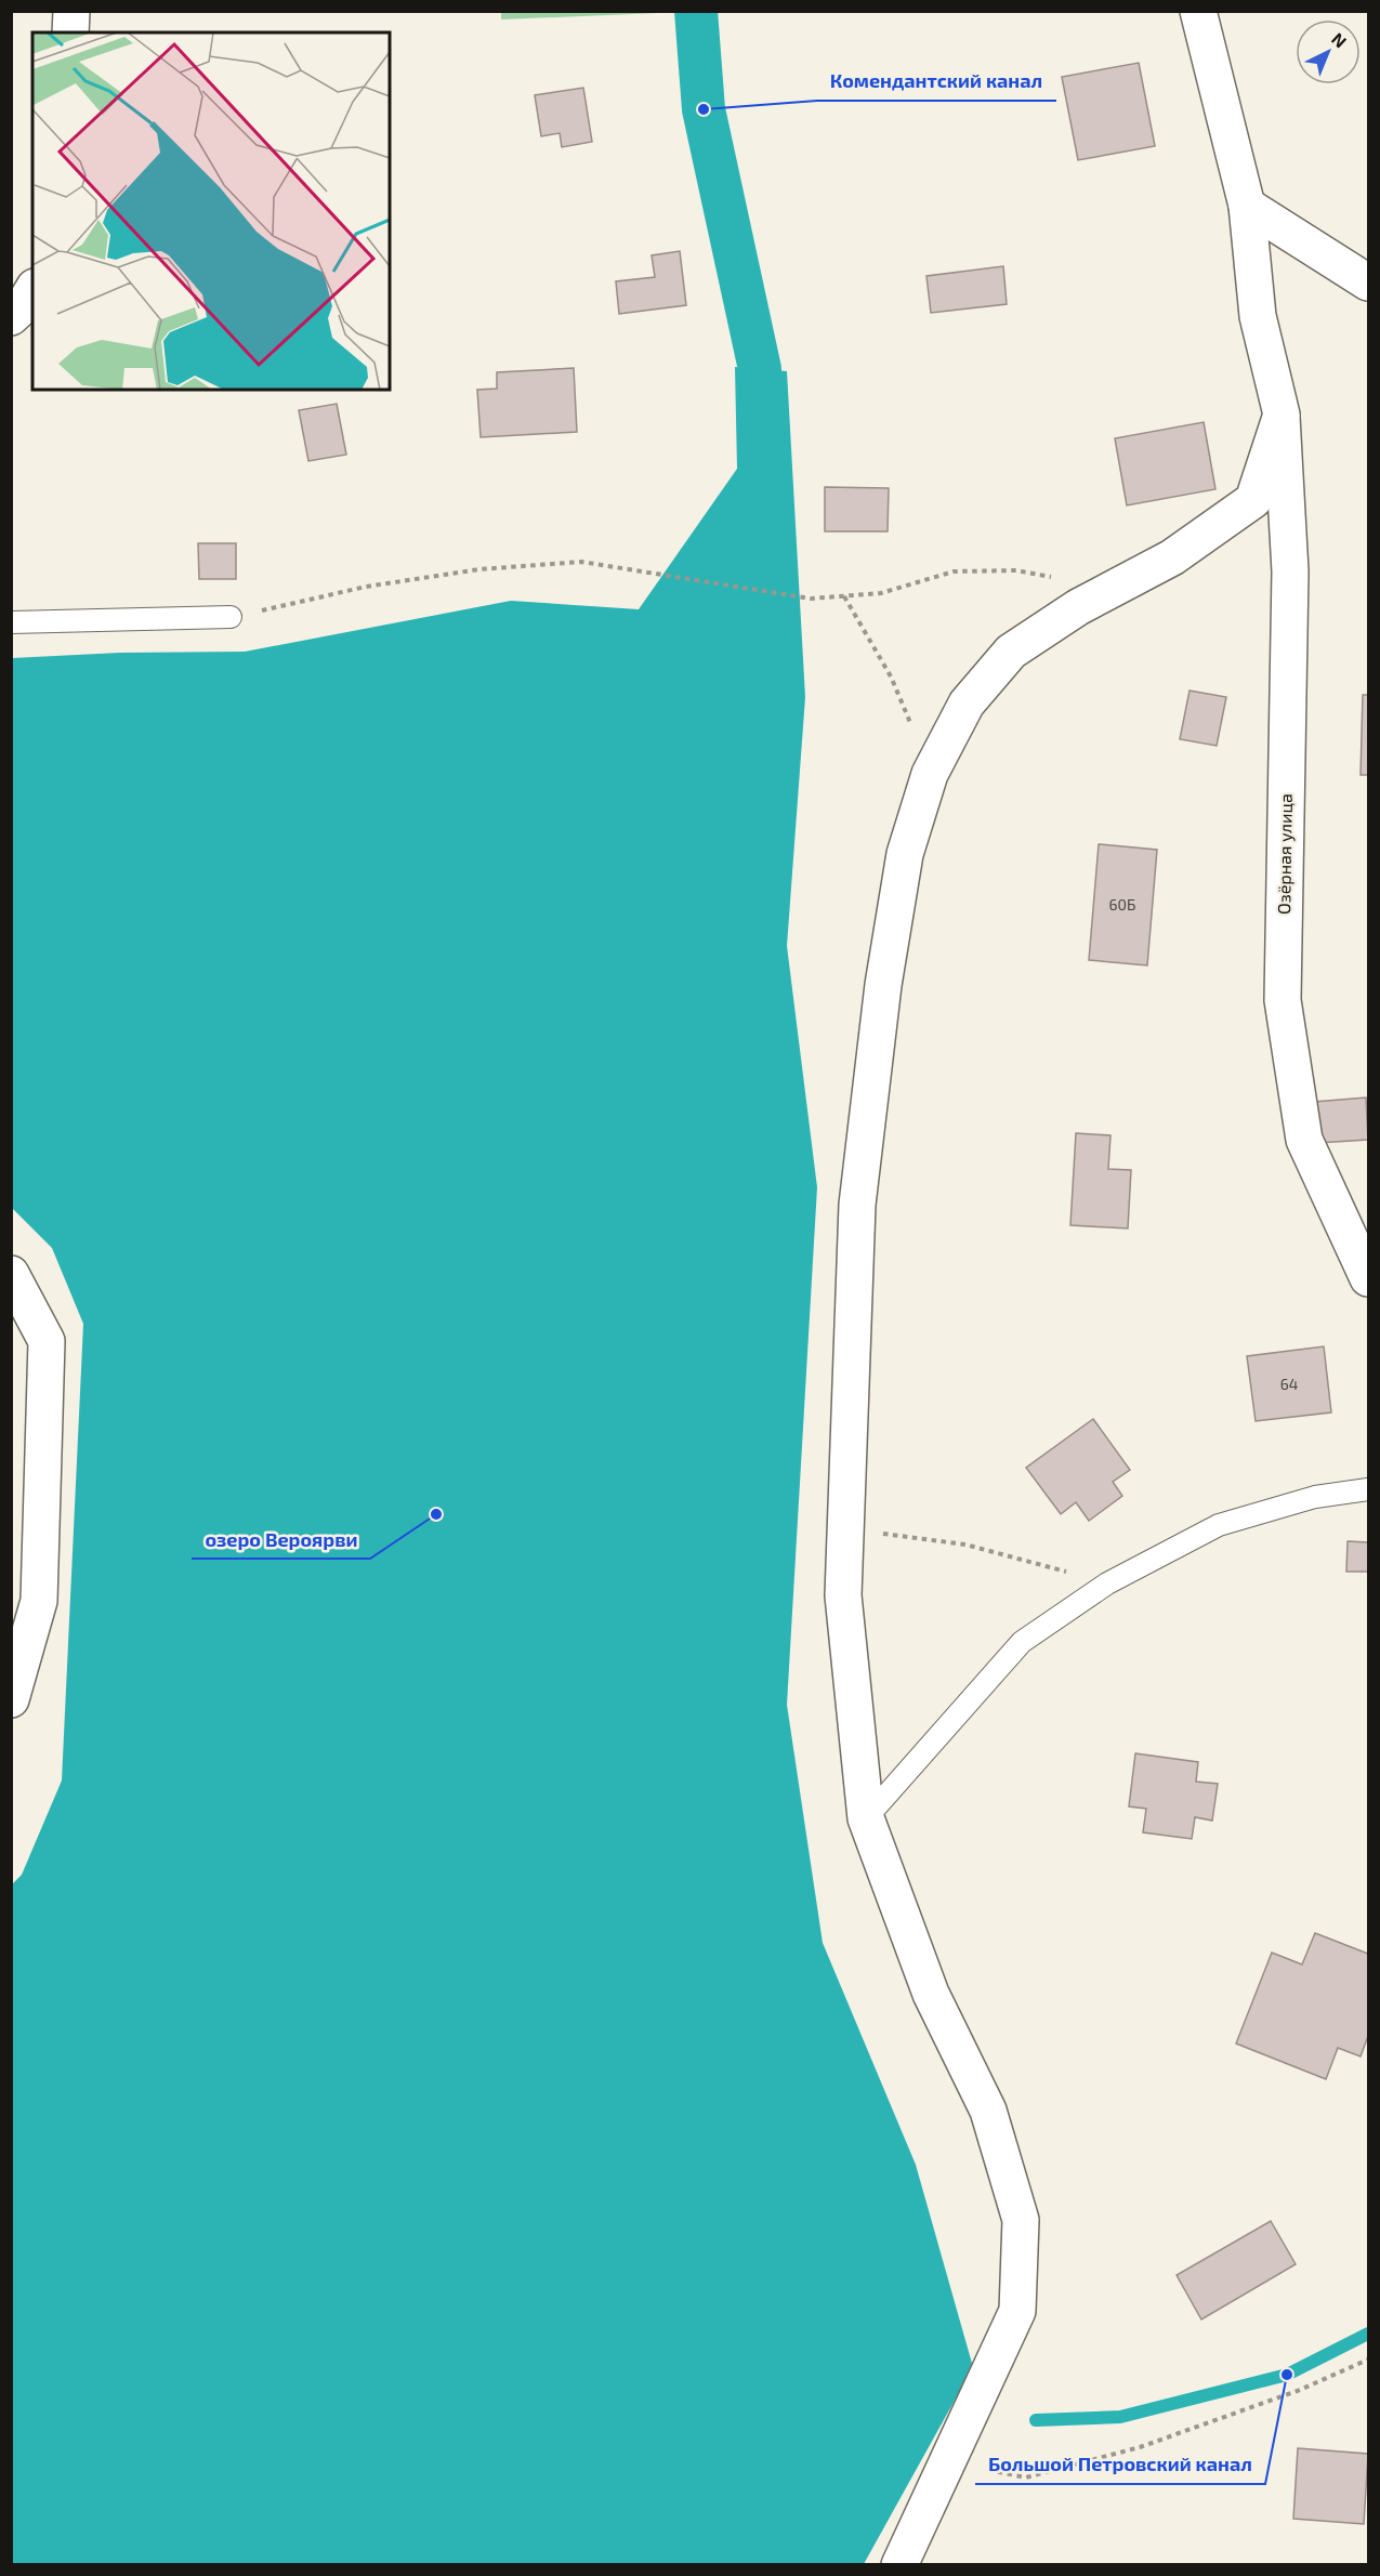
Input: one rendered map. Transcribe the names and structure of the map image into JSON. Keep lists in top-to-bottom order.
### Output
{
  "streets": {
    "street": ["Озёрная улица"]
  },
  "places": ["Комендантский канал", "озеро Вероярви", "Большой Петровский канал"],
  "house_numbers": ["60Б", "64"],
  "north": "top right"
}
